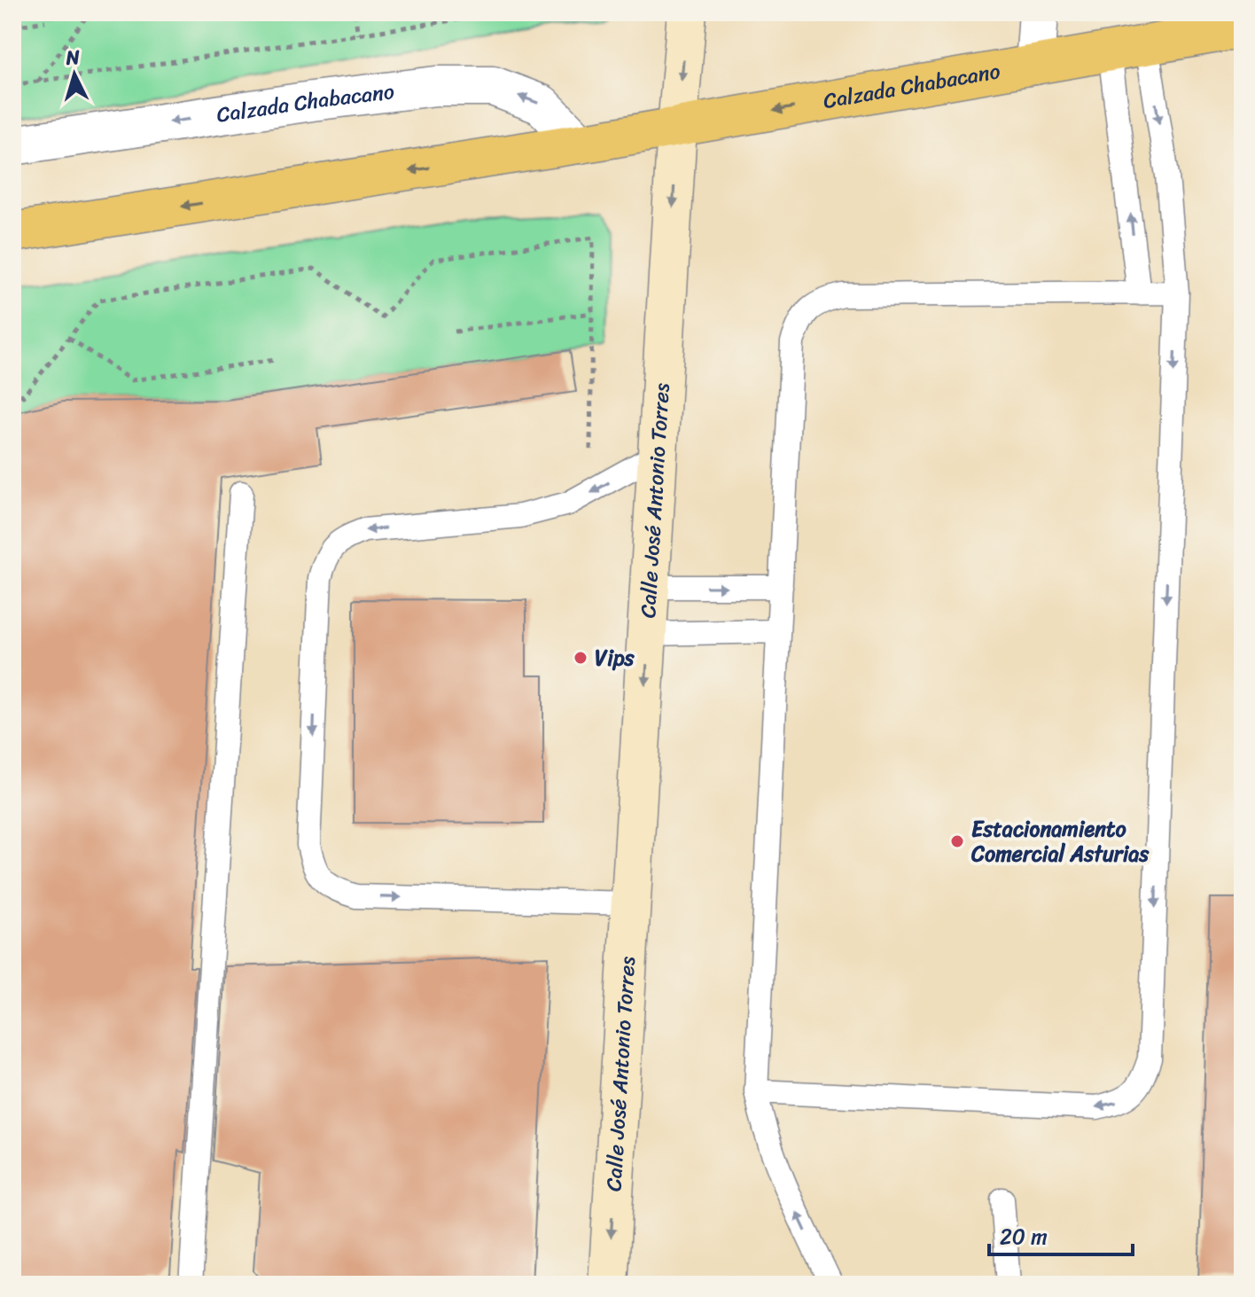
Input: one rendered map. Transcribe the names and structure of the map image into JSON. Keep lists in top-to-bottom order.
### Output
{
  "streets": {
    "main road": ["Calzada Chabacano"],
    "street": ["Calle José Antonio Torres"]
  },
  "crossings": [
    ["Calzada Chabacano", "Calle José Antonio Torres"]
  ],
  "one_way": ["Calzada Chabacano", "Calle José Antonio Torres"],
  "places": ["Vips", "Estacionamiento Comercial Asturias"],
  "scale_bar": "20 m",
  "north": "top"
}
